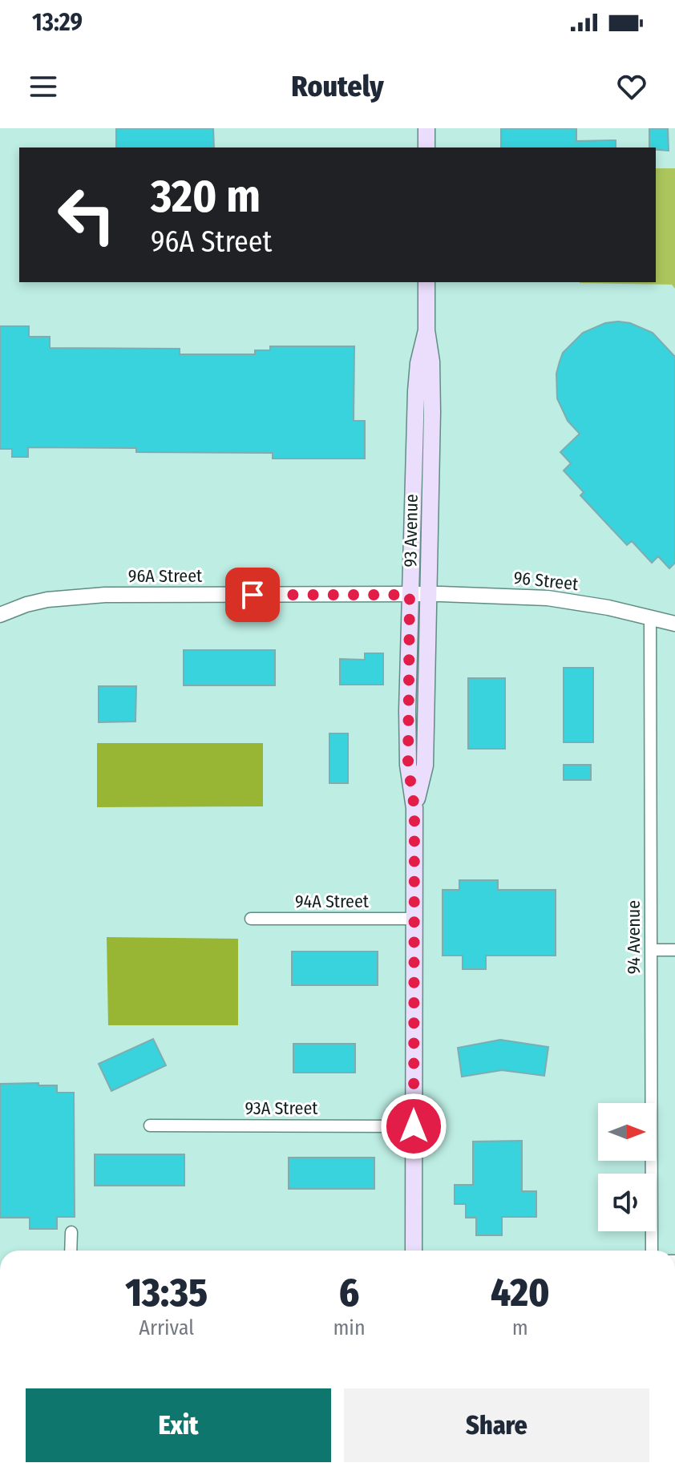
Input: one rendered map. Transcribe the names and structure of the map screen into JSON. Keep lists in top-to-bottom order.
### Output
{
  "streets": {
    "main road": ["93 Avenue"],
    "street": [
      "96A Street",
      "96 Street",
      "94A Street",
      "94 Avenue",
      "93A Street"
    ]
  },
  "crossings": [
    ["93 Avenue", "96A Street"],
    ["93 Avenue", "96 Street"],
    ["93 Avenue", "94A Street"],
    ["93 Avenue", "93A Street"],
    ["96A Street", "96 Street"],
    ["96 Street", "94 Avenue"]
  ],
  "north": "right",
  "page": {
    "status": "13:29",
    "header": "Routely",
    "turn": ["320 m", "96A Street"],
    "eta": [
      "13:35",
      "Arrival",
      "6",
      "min",
      "420",
      "m"
    ],
    "buttons": ["Exit", "Share"]
  }
}
